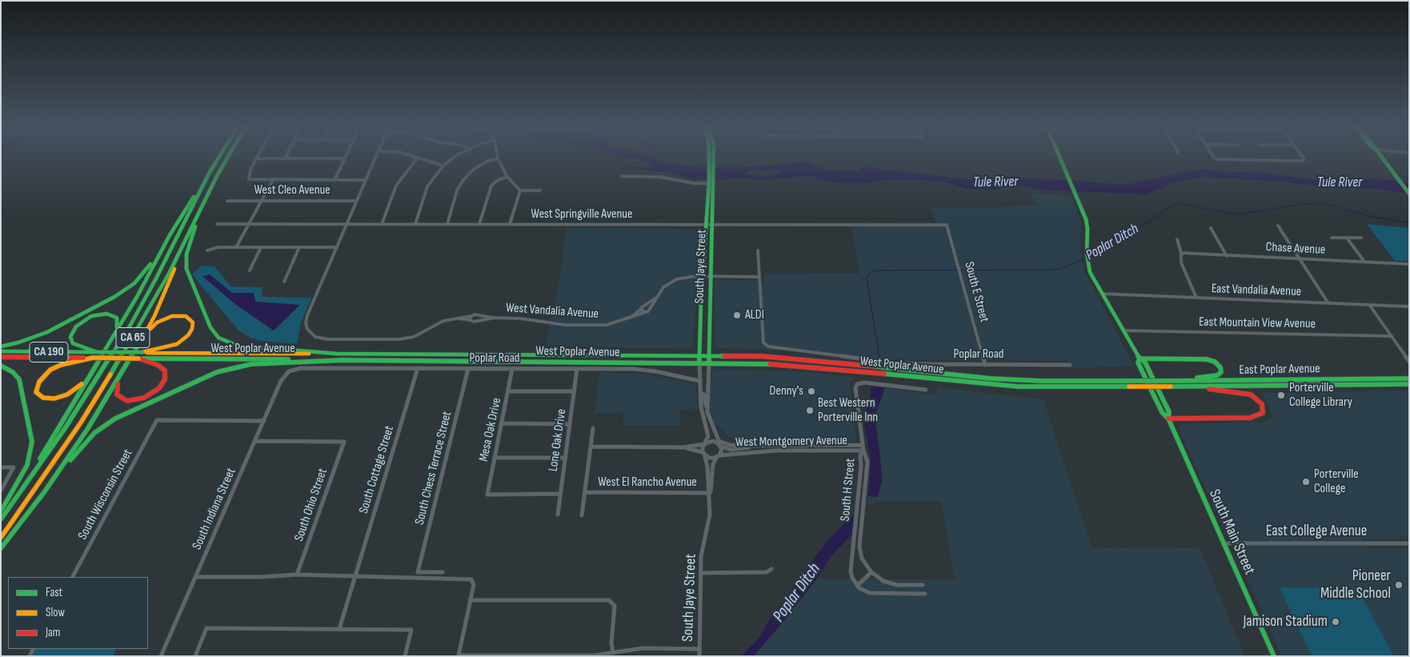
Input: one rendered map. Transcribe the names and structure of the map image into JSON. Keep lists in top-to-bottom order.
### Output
{
  "streets": {
    "main road": [
      "South Jaye Street",
      "CA 65",
      "West Poplar Avenue",
      "CA 190",
      "East Poplar Avenue",
      "South Main Street"
    ],
    "street": [
      "West Cleo Avenue",
      "West Springville Avenue",
      "Chase Avenue",
      "East Vandalia Avenue",
      "South E Street",
      "West Vandalia Avenue",
      "East Mountain View Avenue",
      "Poplar Road",
      "Mesa Oak Drive",
      "Lone Oak Drive",
      "West Montgomery Avenue",
      "South Chess Terrace Street",
      "South Cottage Street",
      "West El Rancho Avenue",
      "South H Street",
      "South Wisconsin Street",
      "South Ohio Street",
      "South Indiana Street",
      "East College Avenue"
    ]
  },
  "crossings": [
    ["West Springville Avenue", "South Jaye Street"],
    ["West Springville Avenue", "South E Street"],
    ["South Jaye Street", "West Poplar Avenue"],
    ["South Jaye Street", "Poplar Road"],
    ["South Jaye Street", "West Montgomery Avenue"],
    ["South Jaye Street", "West El Rancho Avenue"],
    ["East Vandalia Avenue", "South Main Street"],
    ["South E Street", "Poplar Road"],
    ["East Mountain View Avenue", "South Main Street"],
    ["West Poplar Avenue", "East Poplar Avenue"],
    ["Poplar Road", "Mesa Oak Drive"],
    ["Poplar Road", "Lone Oak Drive"],
    ["Poplar Road", "South Chess Terrace Street"],
    ["Poplar Road", "South Cottage Street"],
    ["Poplar Road", "South Indiana Street"],
    ["Mesa Oak Drive", "Lone Oak Drive"],
    ["West Montgomery Avenue", "South H Street"],
    ["South Wisconsin Street", "South Indiana Street"],
    ["South Ohio Street", "South Indiana Street"],
    ["East College Avenue", "South Main Street"]
  ],
  "water": ["Tule River", "Poplar Ditch"],
  "places": [
    "ALDI",
    "Denny's",
    "Porterville College Library",
    "Best Western Porterville Inn",
    "Porterville College",
    "Pioneer Middle School",
    "Jamison Stadium"
  ],
  "legend": ["Fast", "Slow", "Jam"]
}
